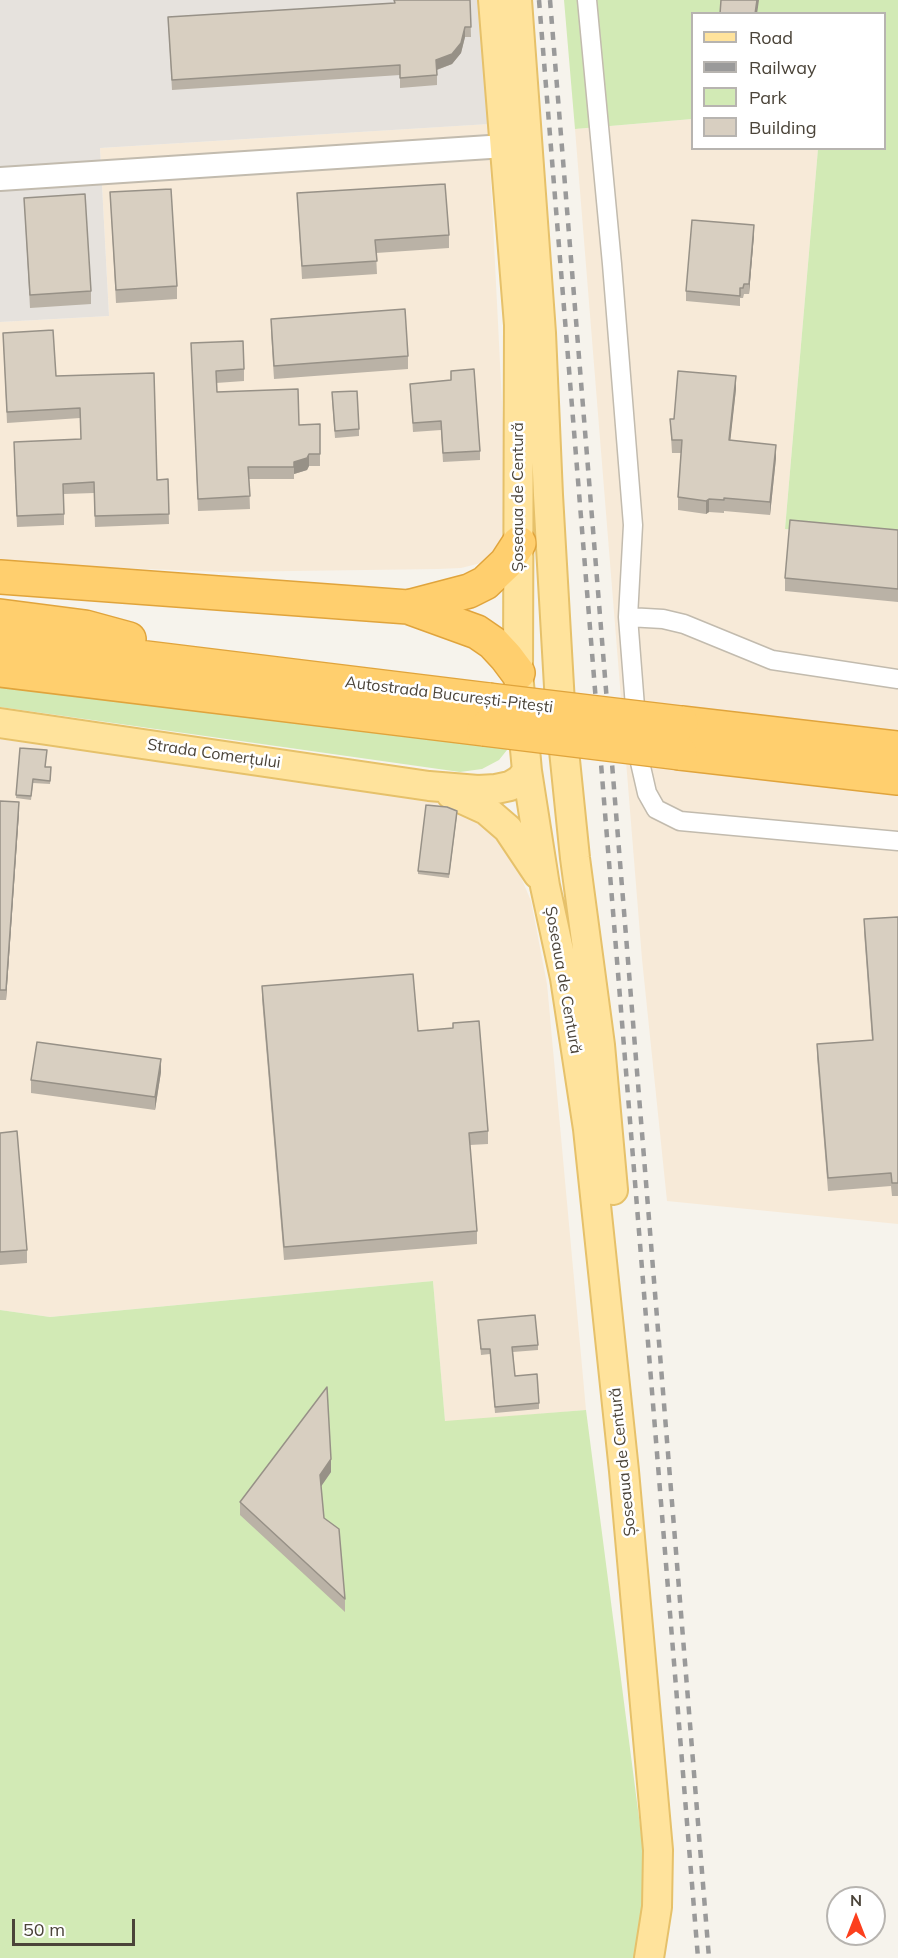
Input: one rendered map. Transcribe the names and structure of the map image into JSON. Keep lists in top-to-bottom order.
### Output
{
  "streets": {
    "highway": ["Autostrada București-Pitești"],
    "main road": ["Șoseaua de Centură", "Strada Comerțului"]
  },
  "legend": [
    "Road",
    "Railway",
    "Park",
    "Building"
  ],
  "scale_bar": "50 m",
  "north": "top"
}
